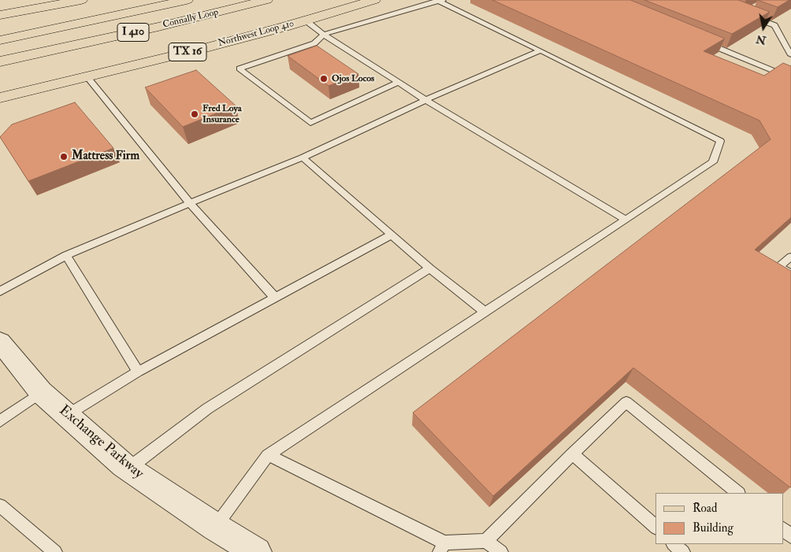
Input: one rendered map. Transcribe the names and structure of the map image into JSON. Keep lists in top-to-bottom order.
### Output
{
  "streets": {
    "main road": [
      "Connally Loop",
      "I 410",
      "Northwest Loop 410",
      "TX 16"
    ],
    "street": ["Exchange Parkway"]
  },
  "places": ["Ojos Locos", "Fred Loya Insurance", "Mattress Firm"],
  "legend": ["Road", "Building"],
  "north": "bottom"
}
